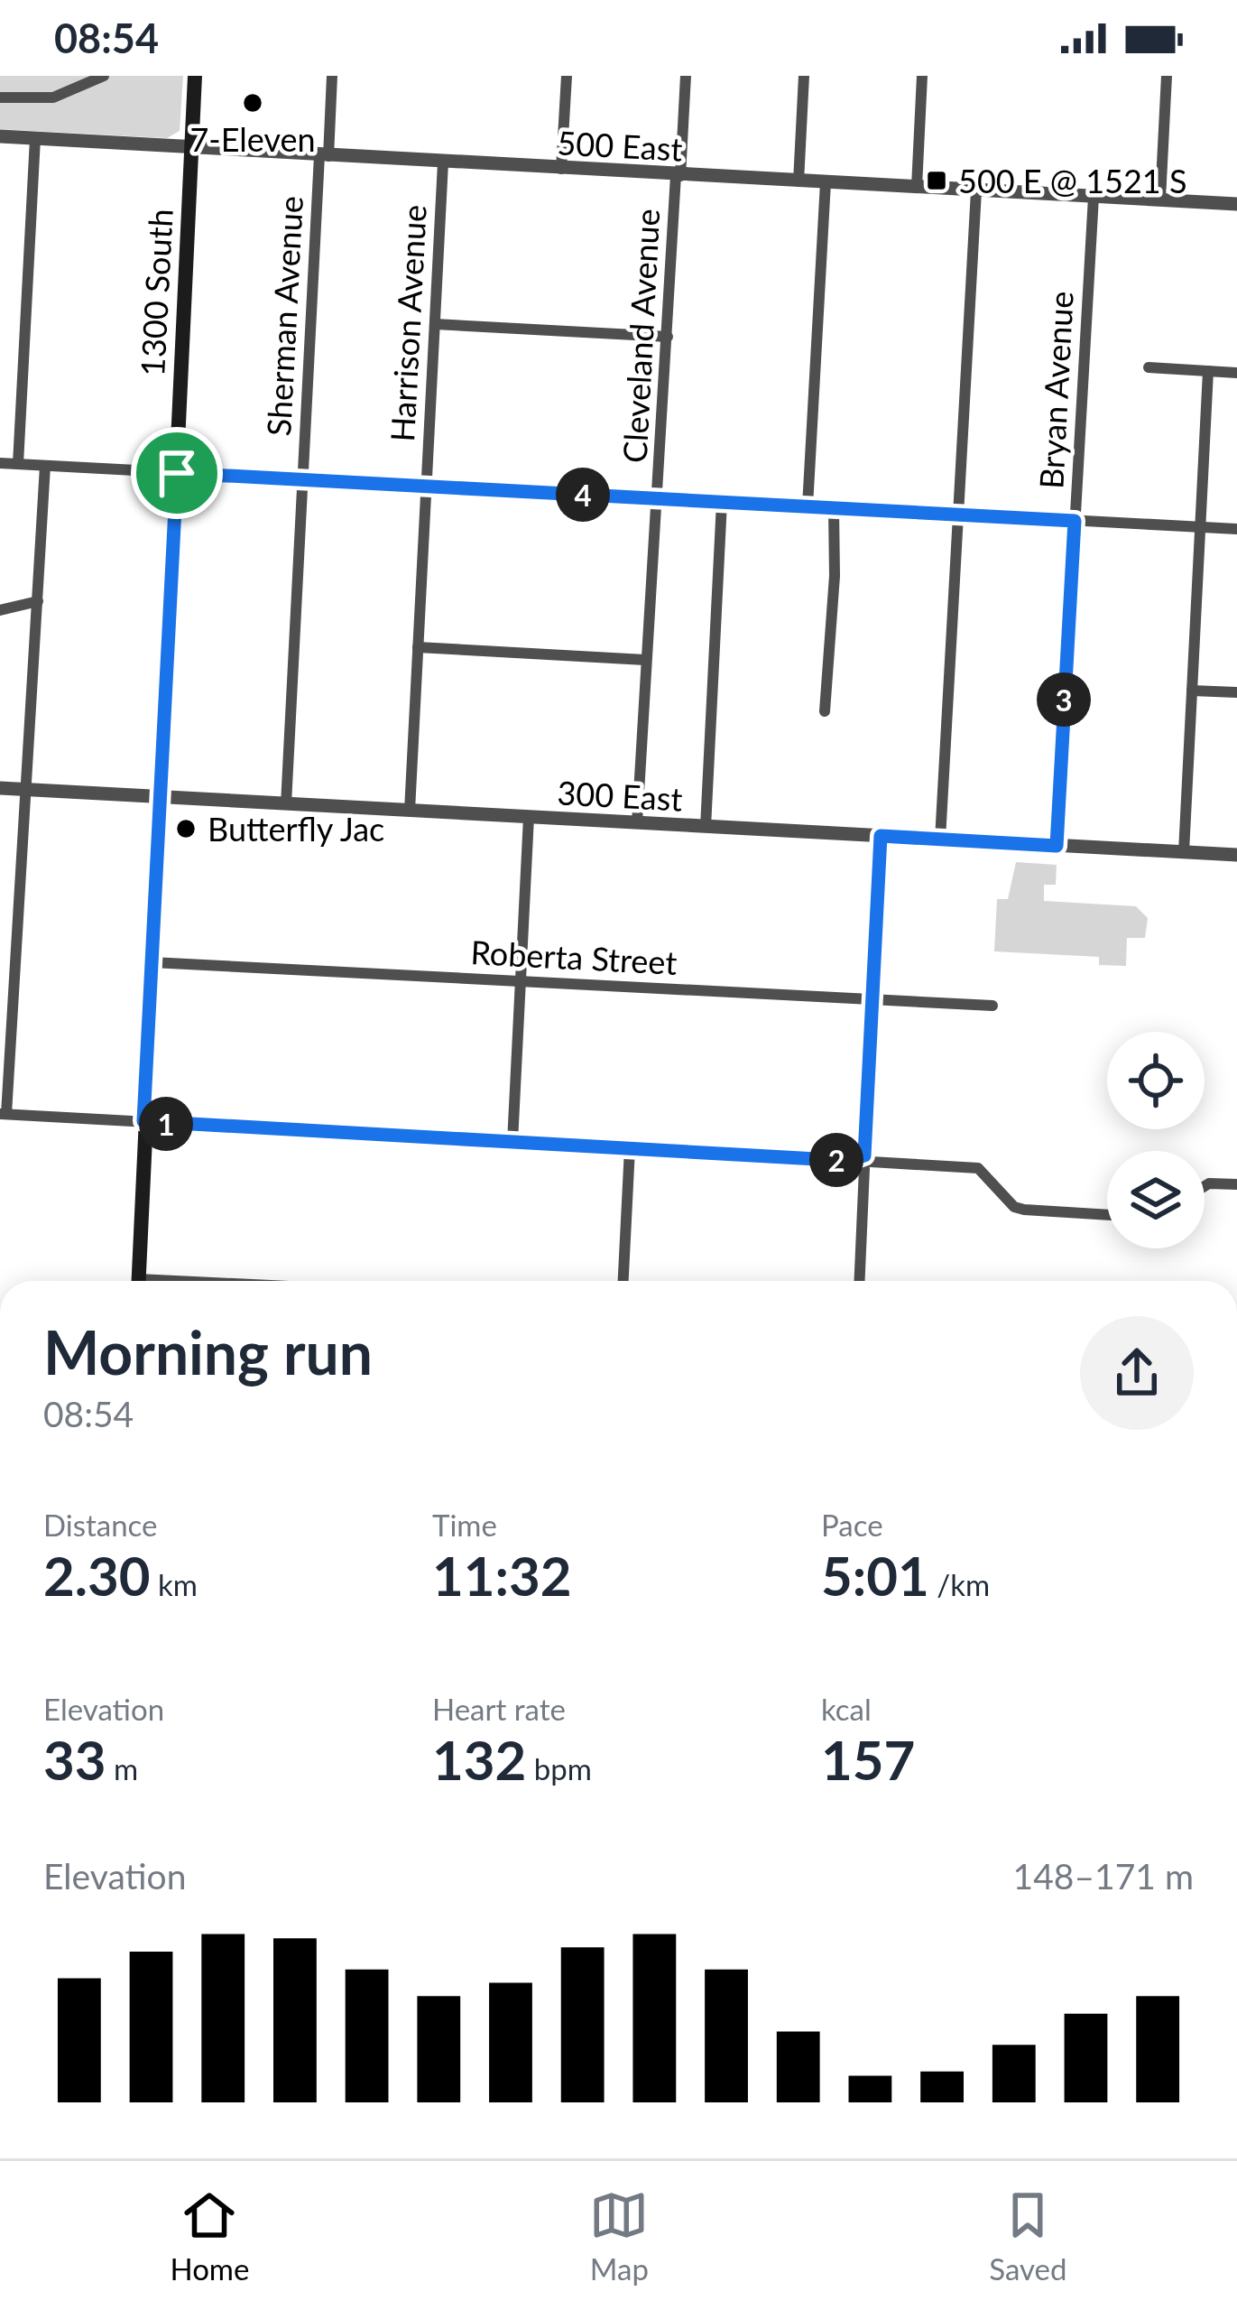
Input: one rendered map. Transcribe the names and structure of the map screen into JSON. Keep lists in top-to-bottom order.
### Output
{
  "streets": {
    "main road": ["1300 South"],
    "street": [
      "500 East",
      "Sherman Avenue",
      "Harrison Avenue",
      "Cleveland Avenue",
      "Bryan Avenue",
      "300 East",
      "Roberta Street"
    ]
  },
  "crossings": [
    ["500 East", "1300 South"],
    ["500 East", "Sherman Avenue"],
    ["500 East", "Harrison Avenue"],
    ["500 East", "Cleveland Avenue"],
    ["500 East", "Bryan Avenue"],
    ["1300 South", "300 East"],
    ["1300 South", "Roberta Street"],
    ["Sherman Avenue", "300 East"],
    ["Harrison Avenue", "300 East"],
    ["Cleveland Avenue", "300 East"],
    ["Bryan Avenue", "300 East"]
  ],
  "places": {
    "other": ["7-Eleven", "Butterfly Jac"],
    "transit": ["500 E @ 1521 S"]
  },
  "page": {
    "status": "08:54",
    "pins": [
      "4",
      "3",
      "1",
      "2"
    ],
    "heading": ["Morning run", "08:54"],
    "stats": [
      ["Distance", "2.30 km"],
      ["Time", "11:32"],
      ["Pace", "5:01 /km"],
      ["Elevation", "33 m"],
      ["Heart rate", "132 bpm"],
      ["kcal", "157"]
    ],
    "chart": ["Elevation", "148–171 m"],
    "tabs": ["Home", "Map", "Saved"]
  }
}
